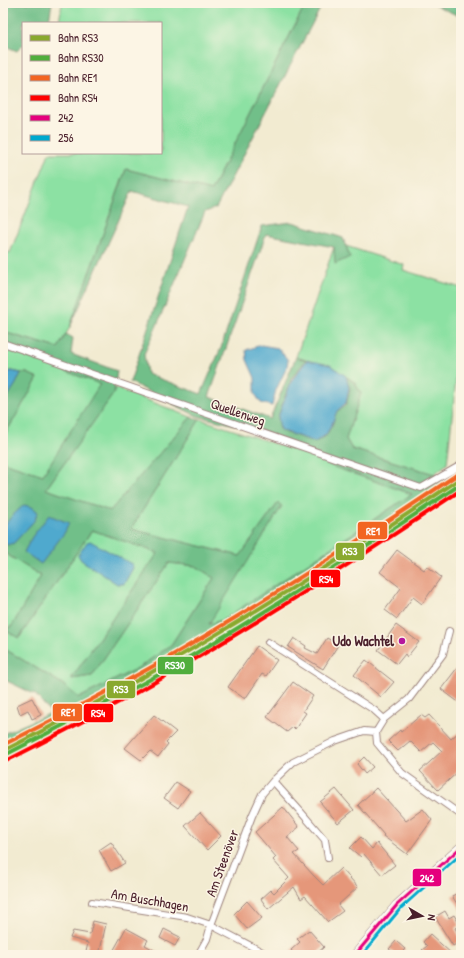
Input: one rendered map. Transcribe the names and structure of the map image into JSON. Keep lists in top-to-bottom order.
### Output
{
  "streets": {
    "street": ["Quellenweg", "Am Steenöver", "Am Buschhagen"]
  },
  "crossings": [
    ["Am Steenöver", "Am Buschhagen"]
  ],
  "places": ["Udo Wachtel"],
  "lines": [
    "rail line RE1",
    "rail line RS3",
    "rail line RS30",
    "rail line RS4",
    "transit line 242",
    "transit line 256"
  ],
  "legend": [
    "Bahn RS3",
    "Bahn RS30",
    "Bahn RE1",
    "Bahn RS4",
    "242",
    "256"
  ],
  "north": "right"
}
